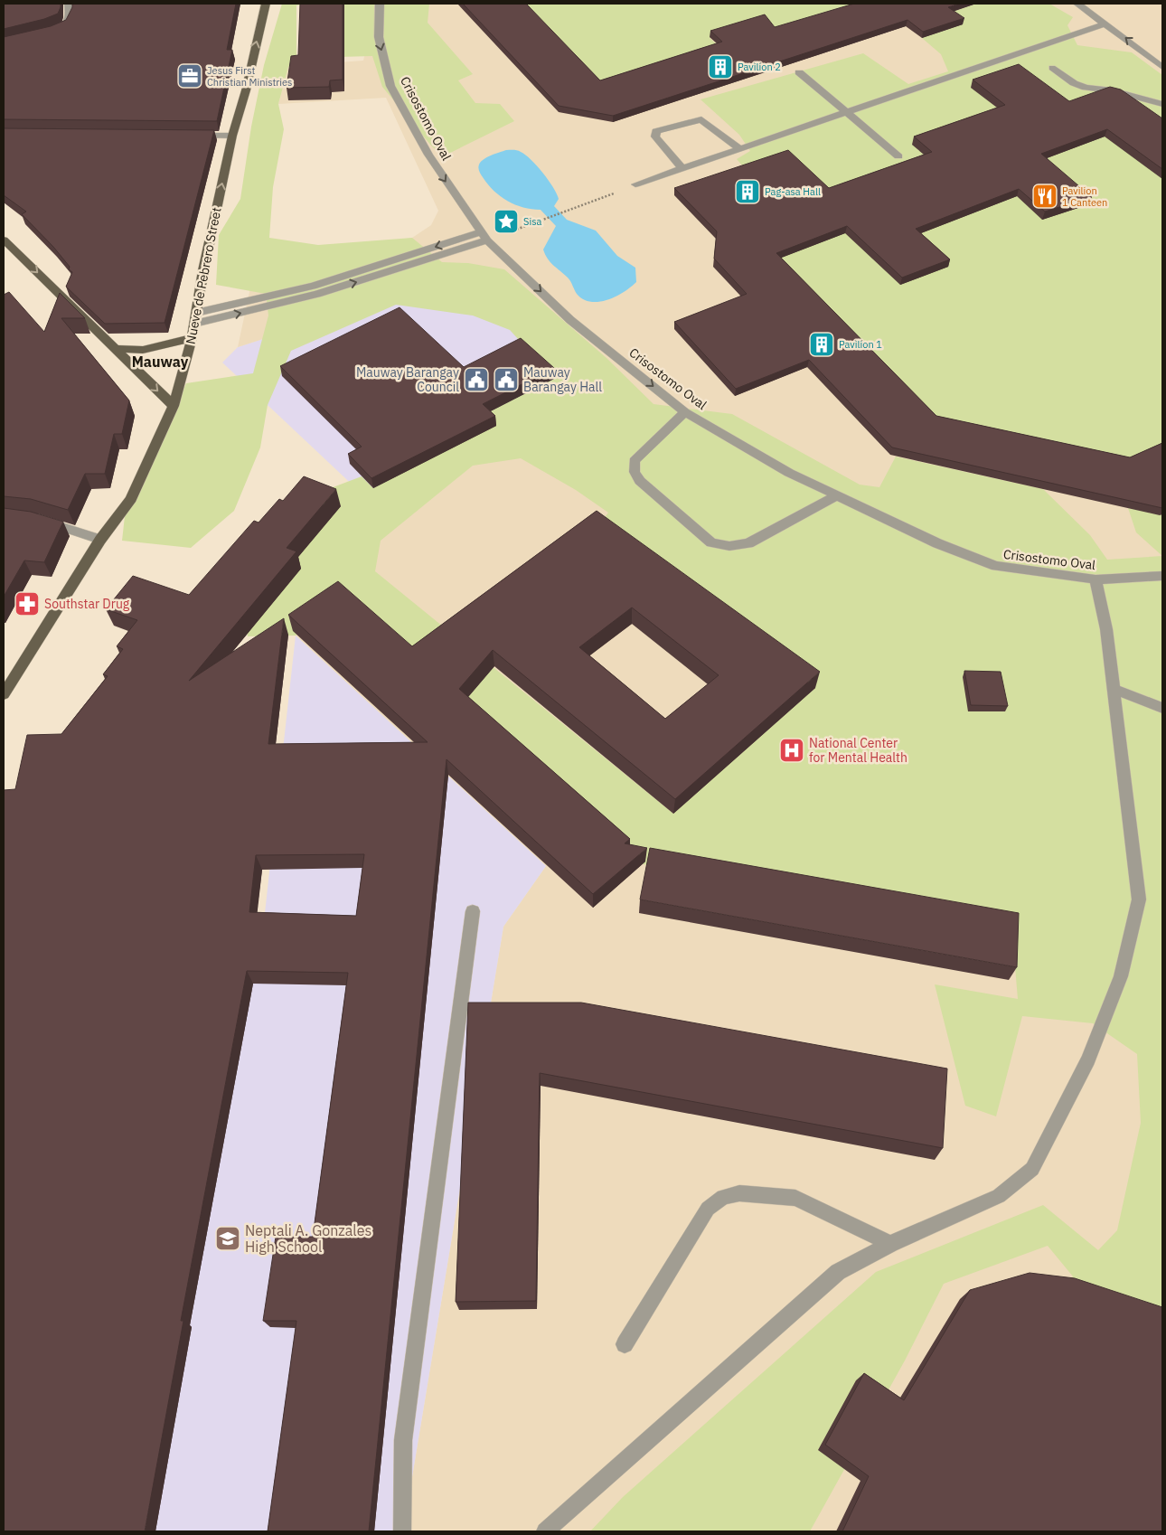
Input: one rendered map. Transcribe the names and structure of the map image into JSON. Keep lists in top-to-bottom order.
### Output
{
  "streets": {
    "main road": ["Nueve de Pebrero Street"],
    "street": ["Crisostomo Oval"]
  },
  "one_way": ["Crisostomo Oval", "Nueve de Pebrero Street"],
  "districts": ["Mauway"],
  "places": {
    "building": ["Pavilion 2", "Pag-asa Hall", "Pavilion 1"],
    "office": ["Jesus First Christian Ministries"],
    "restaurant": ["Pavilion 1 Canteen"],
    "place": ["Sisa"],
    "public building": ["Mauway Barangay Council", "Mauway Barangay Hall"],
    "pharmacy": ["Southstar Drug"],
    "hospital": ["National Center for Mental Health"],
    "school or university": ["Neptali A. Gonzales High School"]
  }
}
